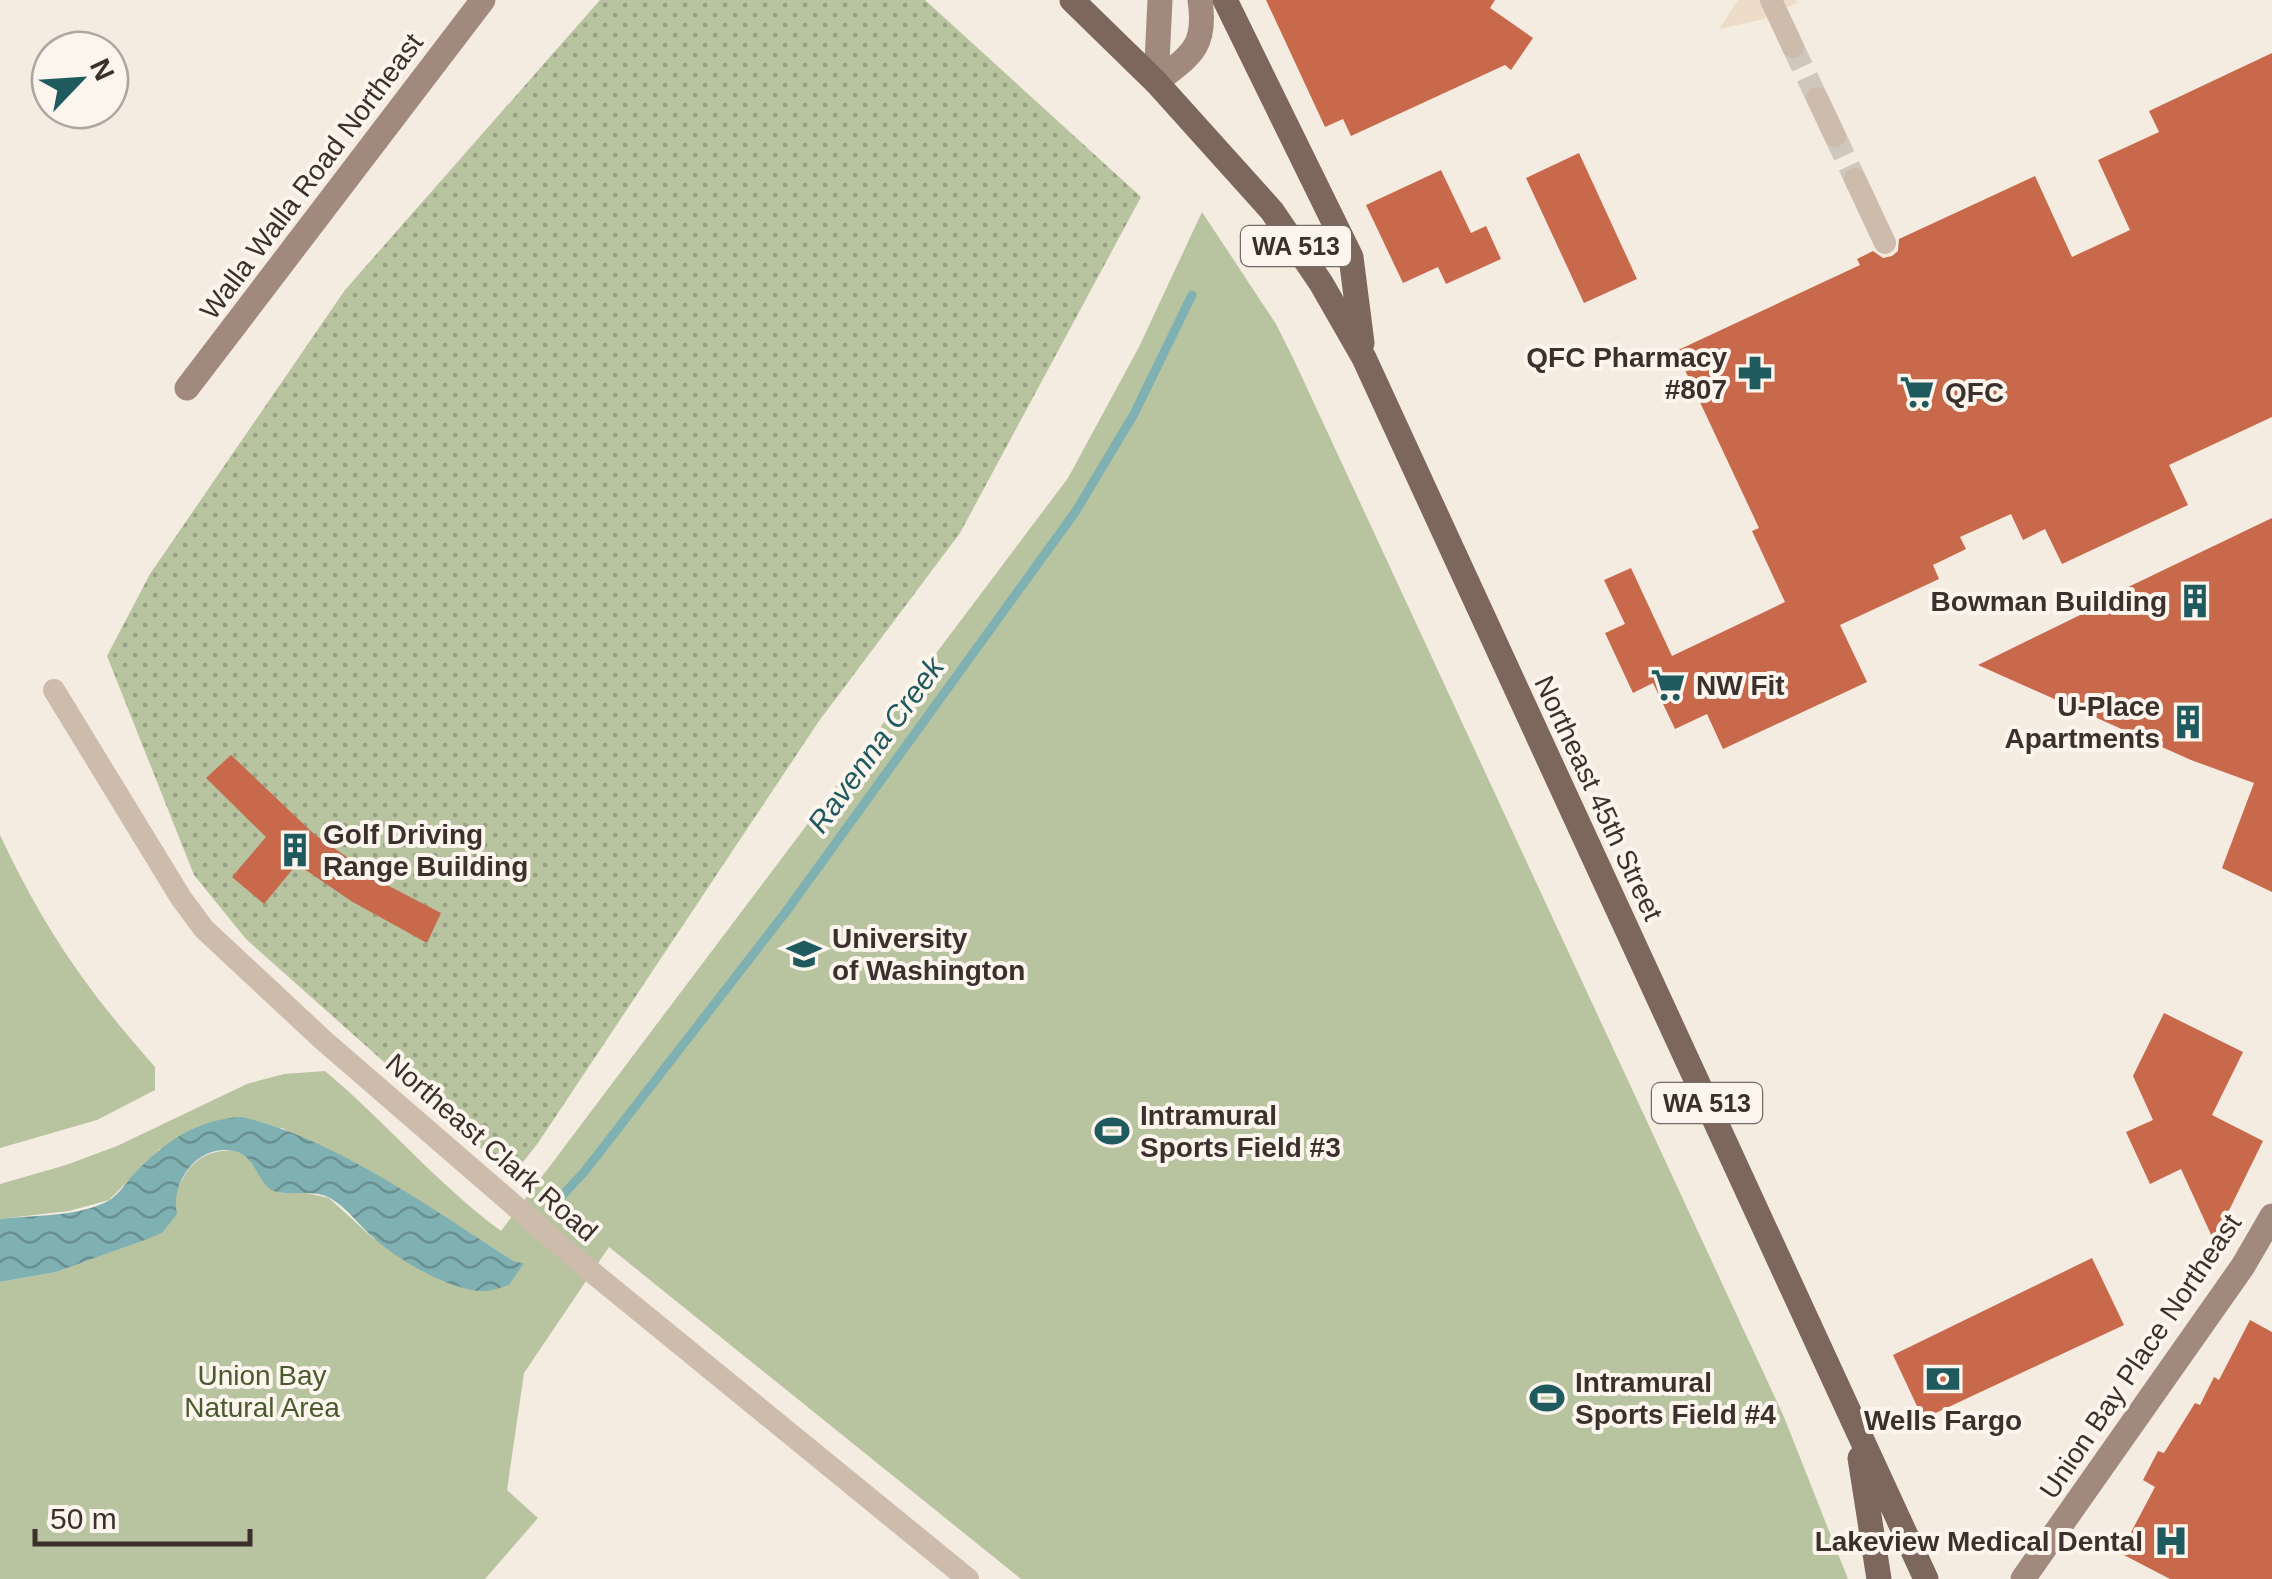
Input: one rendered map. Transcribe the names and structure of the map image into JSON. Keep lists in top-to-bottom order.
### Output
{
  "streets": {
    "main road": [
      "Walla Walla Road Northeast",
      "WA 513",
      "Northeast 45th Street",
      "Union Bay Place Northeast"
    ],
    "street": ["Northeast Clark Road"]
  },
  "crossings": [
    ["WA 513", "Northeast 45th Street"]
  ],
  "water": ["Ravenna Creek"],
  "parks": ["Union Bay Natural Area"],
  "places": {
    "pharmacy": ["QFC Pharmacy #807"],
    "supermarket": ["QFC", "NW Fit"],
    "building": ["Bowman Building", "U-Place Apartments", "Golf Driving Range Building"],
    "school or university": ["University of Washington"],
    "sports": ["Intramural Sports Field #3", "Intramural Sports Field #4"],
    "bank": ["Wells Fargo"],
    "hospital": ["Lakeview Medical Dental"]
  },
  "scale_bar": "50 m",
  "north": "top right"
}
